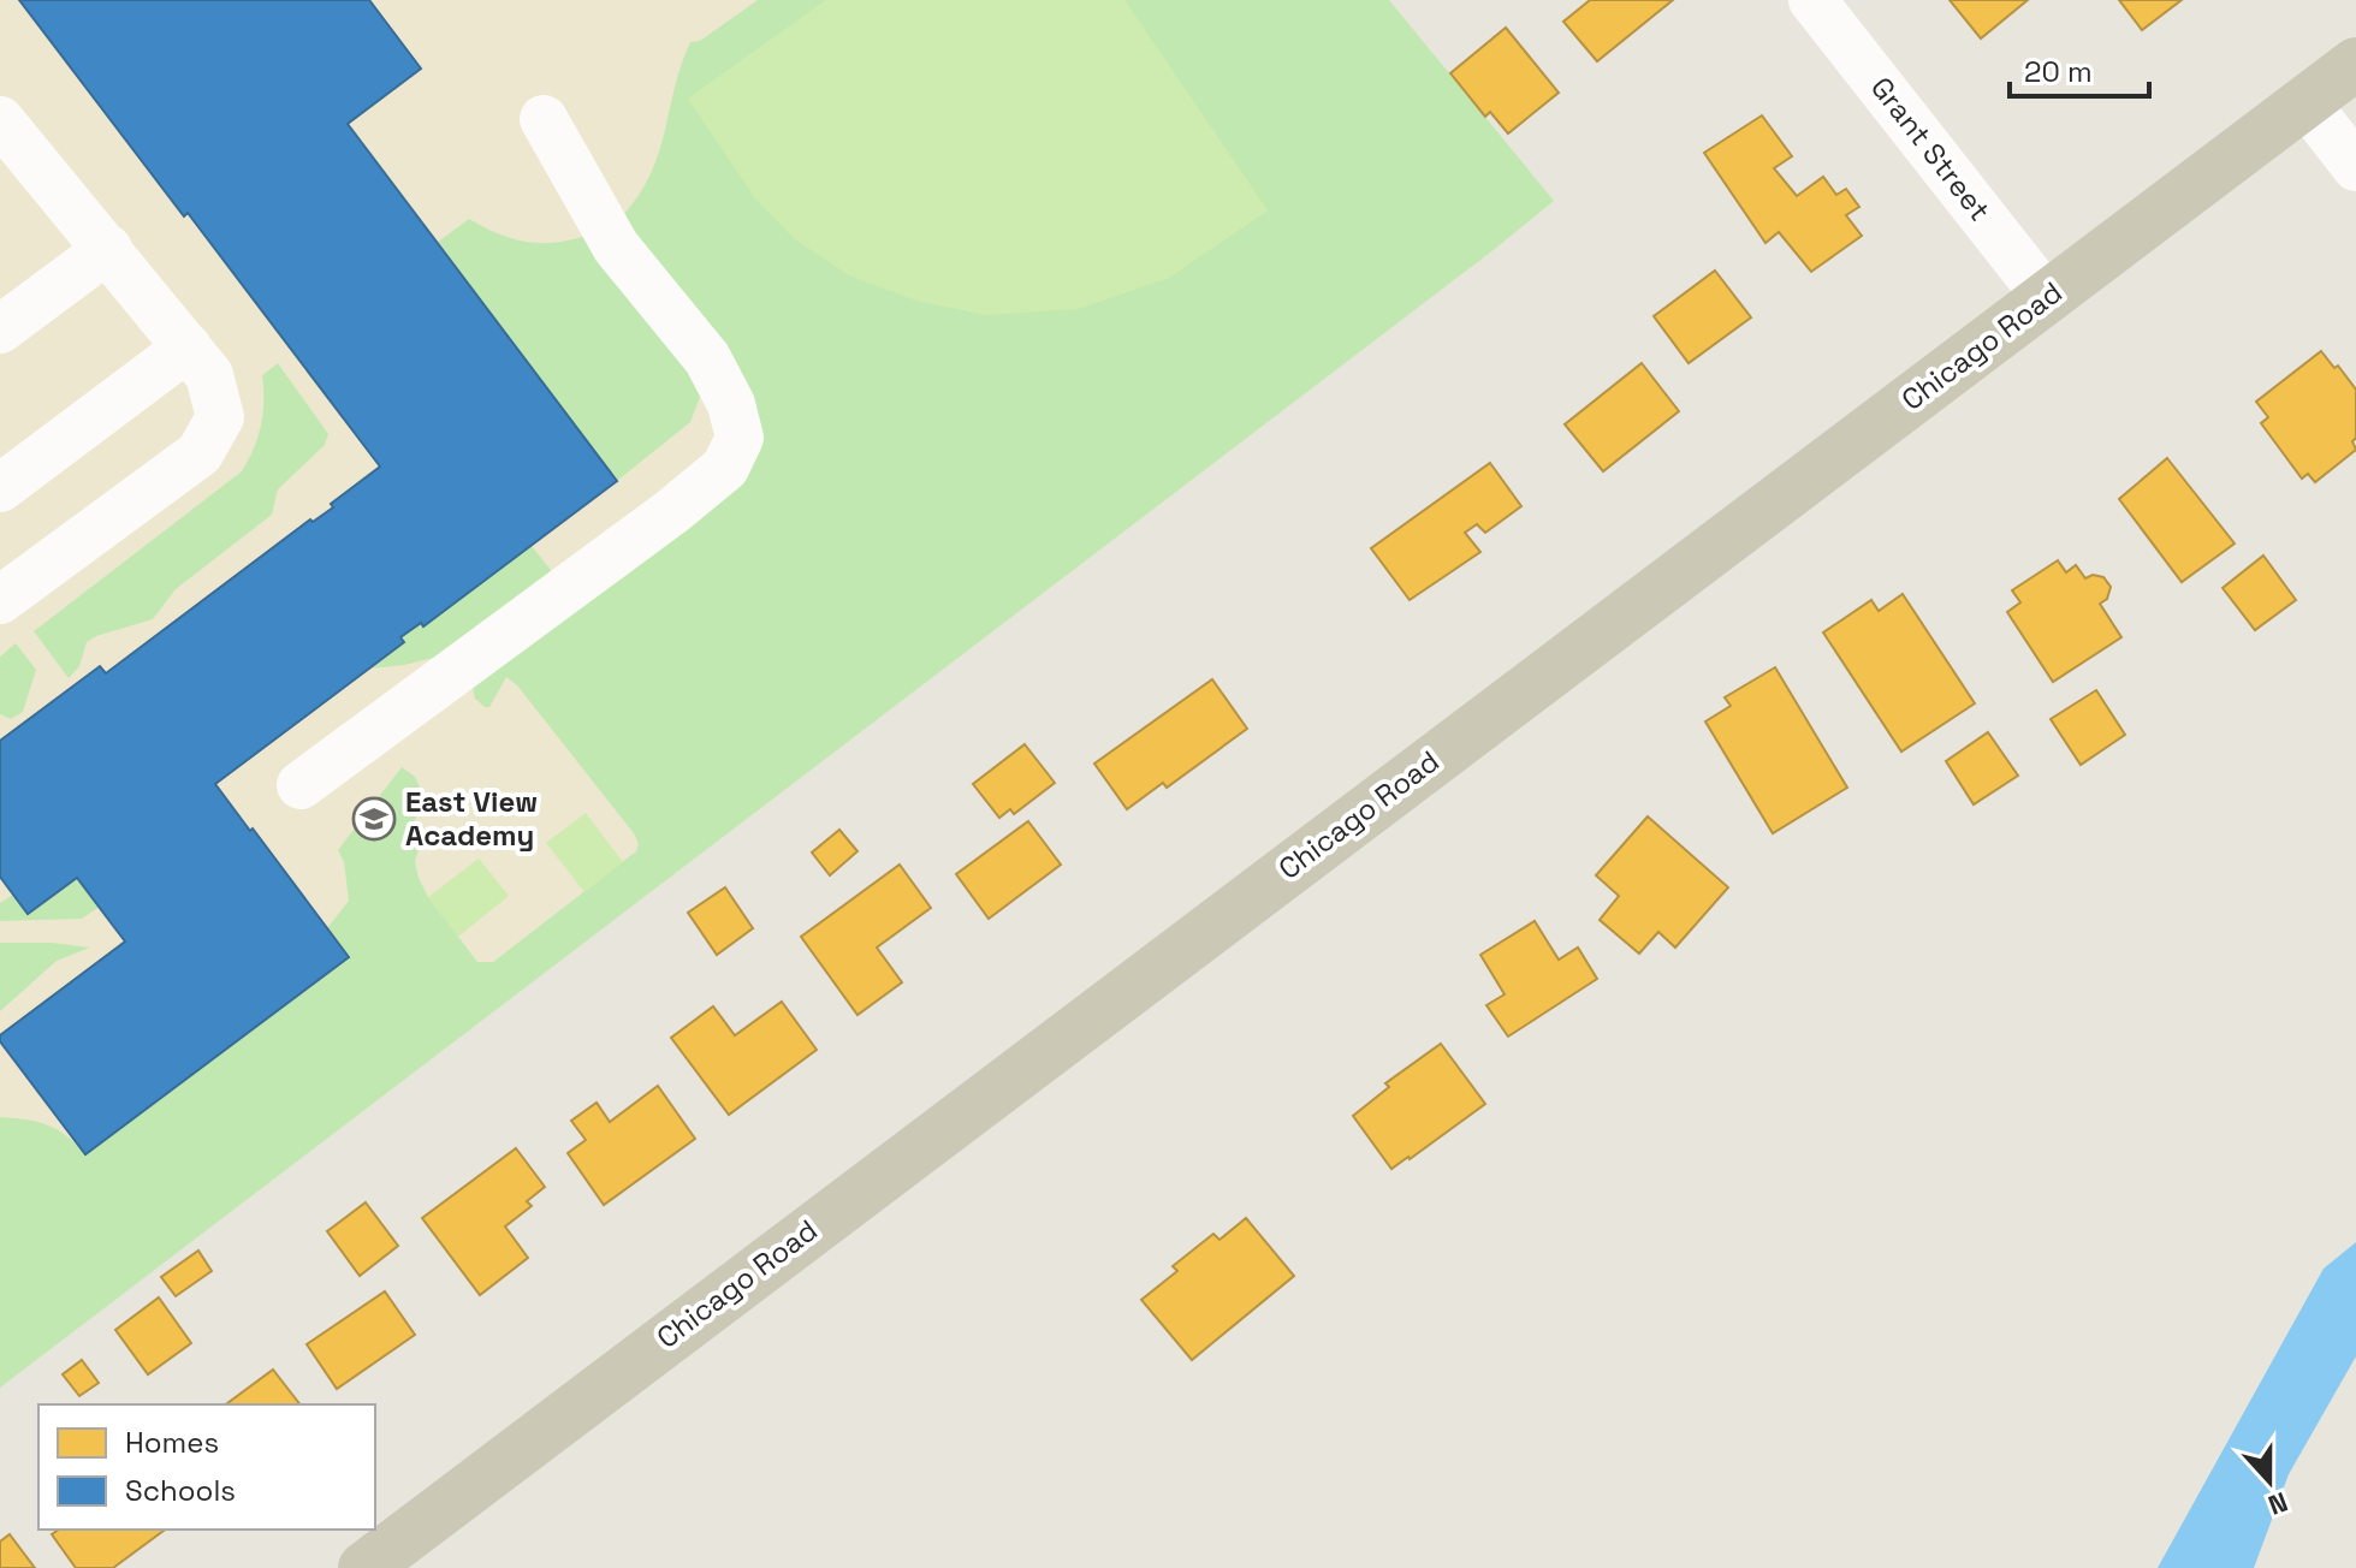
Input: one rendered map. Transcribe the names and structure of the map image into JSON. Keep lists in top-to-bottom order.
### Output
{
  "streets": {
    "main road": ["Chicago Road"],
    "street": ["Grant Street"]
  },
  "crossings": [
    ["Grant Street", "Chicago Road"]
  ],
  "places": {
    "school or university": ["East View Academy"]
  },
  "legend": ["Homes", "Schools"],
  "scale_bar": "20 m",
  "north": "bottom"
}
